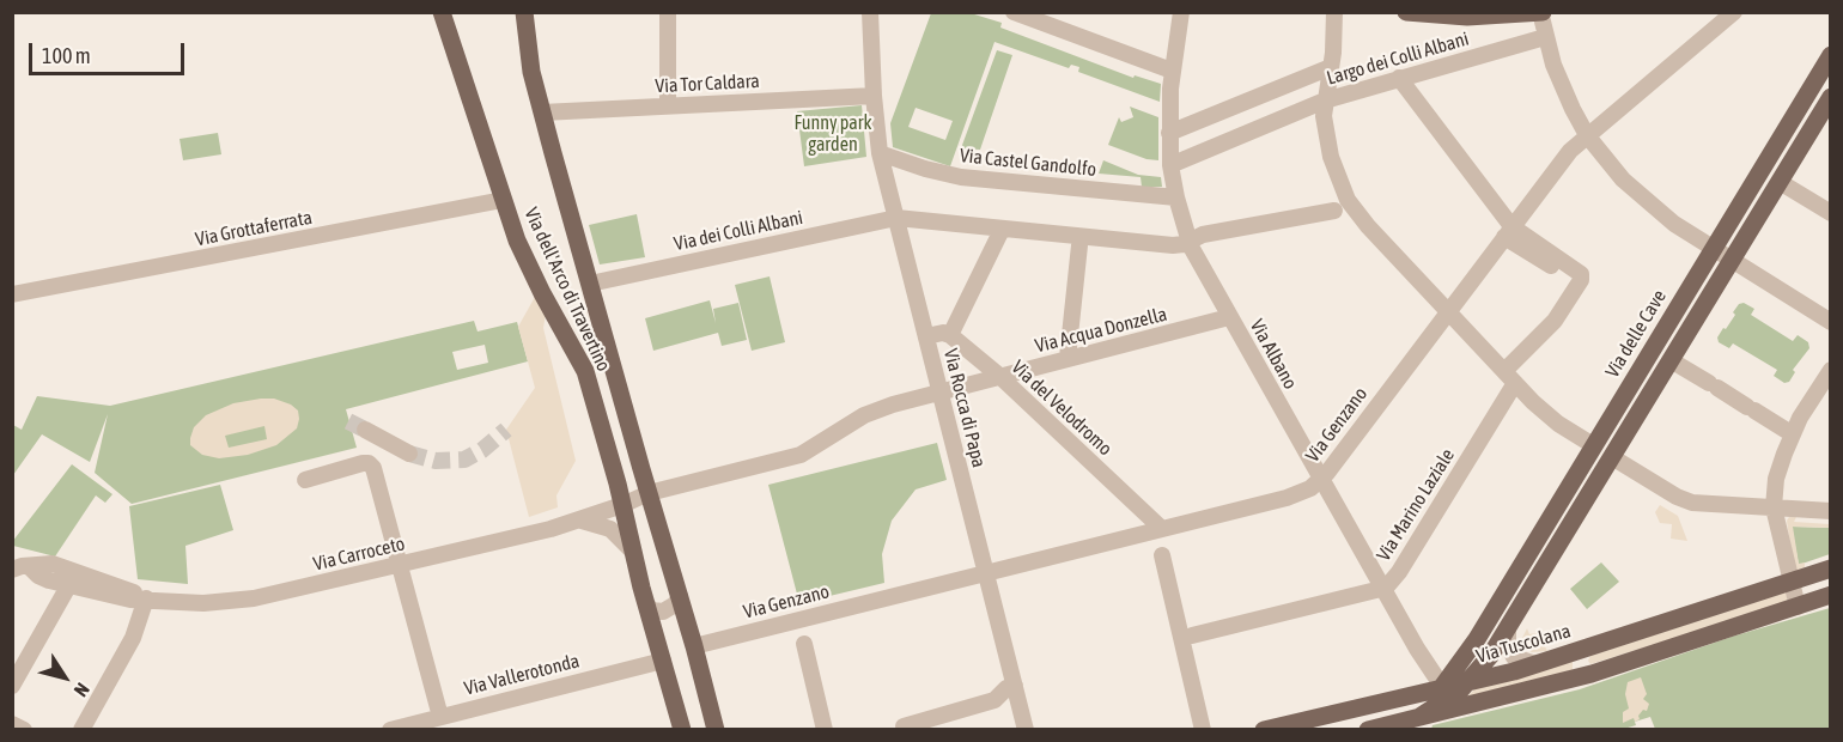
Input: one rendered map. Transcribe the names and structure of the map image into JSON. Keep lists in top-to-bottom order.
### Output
{
  "streets": {
    "main road": ["Via dell'Arco di Travertino", "Via delle Cave", "Via Tuscolana"],
    "street": [
      "Largo dei Colli Albani",
      "Via Tor Caldara",
      "Via Castel Gandolfo",
      "Via Grottaferrata",
      "Via dei Colli Albani",
      "Via Acqua Donzella",
      "Via Albano",
      "Via Rocca di Papa",
      "Via del Velodromo",
      "Via Genzano",
      "Via Marino Laziale",
      "Via Carroceto",
      "Via Vallerotonda"
    ]
  },
  "crossings": [
    ["Via Tor Caldara", "Via dell'Arco di Travertino"],
    ["Via Tor Caldara", "Via Rocca di Papa"],
    ["Via Castel Gandolfo", "Via Albano"],
    ["Via Castel Gandolfo", "Via Rocca di Papa"],
    ["Via Grottaferrata", "Via dell'Arco di Travertino"],
    ["Via dei Colli Albani", "Via dell'Arco di Travertino"],
    ["Via dei Colli Albani", "Via Rocca di Papa"],
    ["Via dell'Arco di Travertino", "Via Acqua Donzella"],
    ["Via dell'Arco di Travertino", "Via Genzano"],
    ["Via dell'Arco di Travertino", "Via Carroceto"],
    ["Via dell'Arco di Travertino", "Via Vallerotonda"],
    ["Via Acqua Donzella", "Via Albano"],
    ["Via Acqua Donzella", "Via Rocca di Papa"],
    ["Via Acqua Donzella", "Via del Velodromo"],
    ["Via delle Cave", "Via Albano"],
    ["Via Albano", "Via Genzano"],
    ["Via Albano", "Via Marino Laziale"],
    ["Via Rocca di Papa", "Via Genzano"],
    ["Via del Velodromo", "Via Genzano"],
    ["Via Genzano", "Via Marino Laziale"]
  ],
  "parks": ["Funny park garden"],
  "scale_bar": "100 m",
  "north": "bottom right"
}
